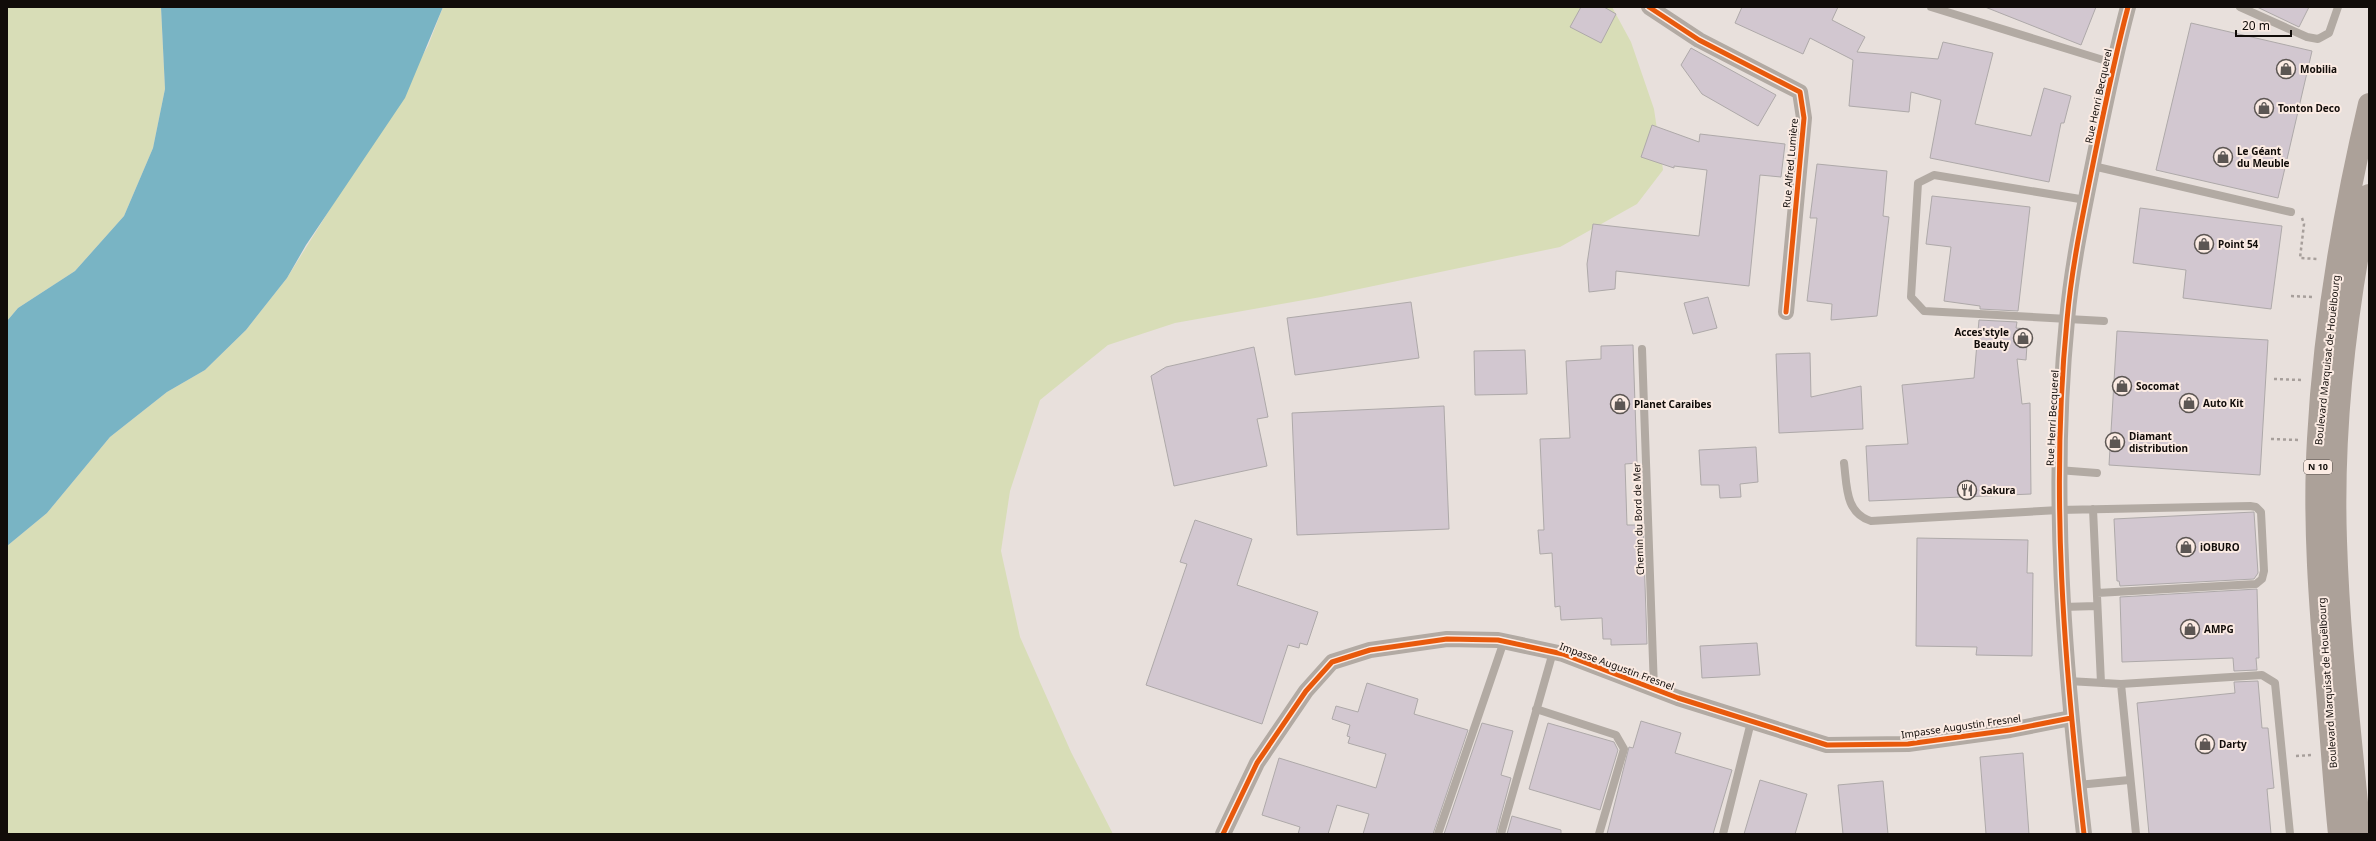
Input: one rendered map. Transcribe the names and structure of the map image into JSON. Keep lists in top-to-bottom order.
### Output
{
  "streets": {
    "main road": ["Boulevard Marquisat de Houëlbourg", "N 10"],
    "street": ["Rue Henri Becquerel", "Rue Alfred Lumière", "Impasse Augustin Fresnel"],
    "lane": ["Chemin du Bord de Mer"]
  },
  "crossings": [
    ["Rue Henri Becquerel", "Impasse Augustin Fresnel"],
    ["Chemin du Bord de Mer", "Impasse Augustin Fresnel"]
  ],
  "places": {
    "shop": [
      "Mobilia",
      "Tonton Deco",
      "Le Géant du Meuble",
      "Point 54",
      "Acces'style Beauty",
      "Socomat",
      "Auto Kit",
      "Planet Caraibes",
      "Diamant distribution",
      "iOBURO",
      "AMPG",
      "Darty"
    ],
    "restaurant": ["Sakura"]
  },
  "scale_bar": "20 m"
}
